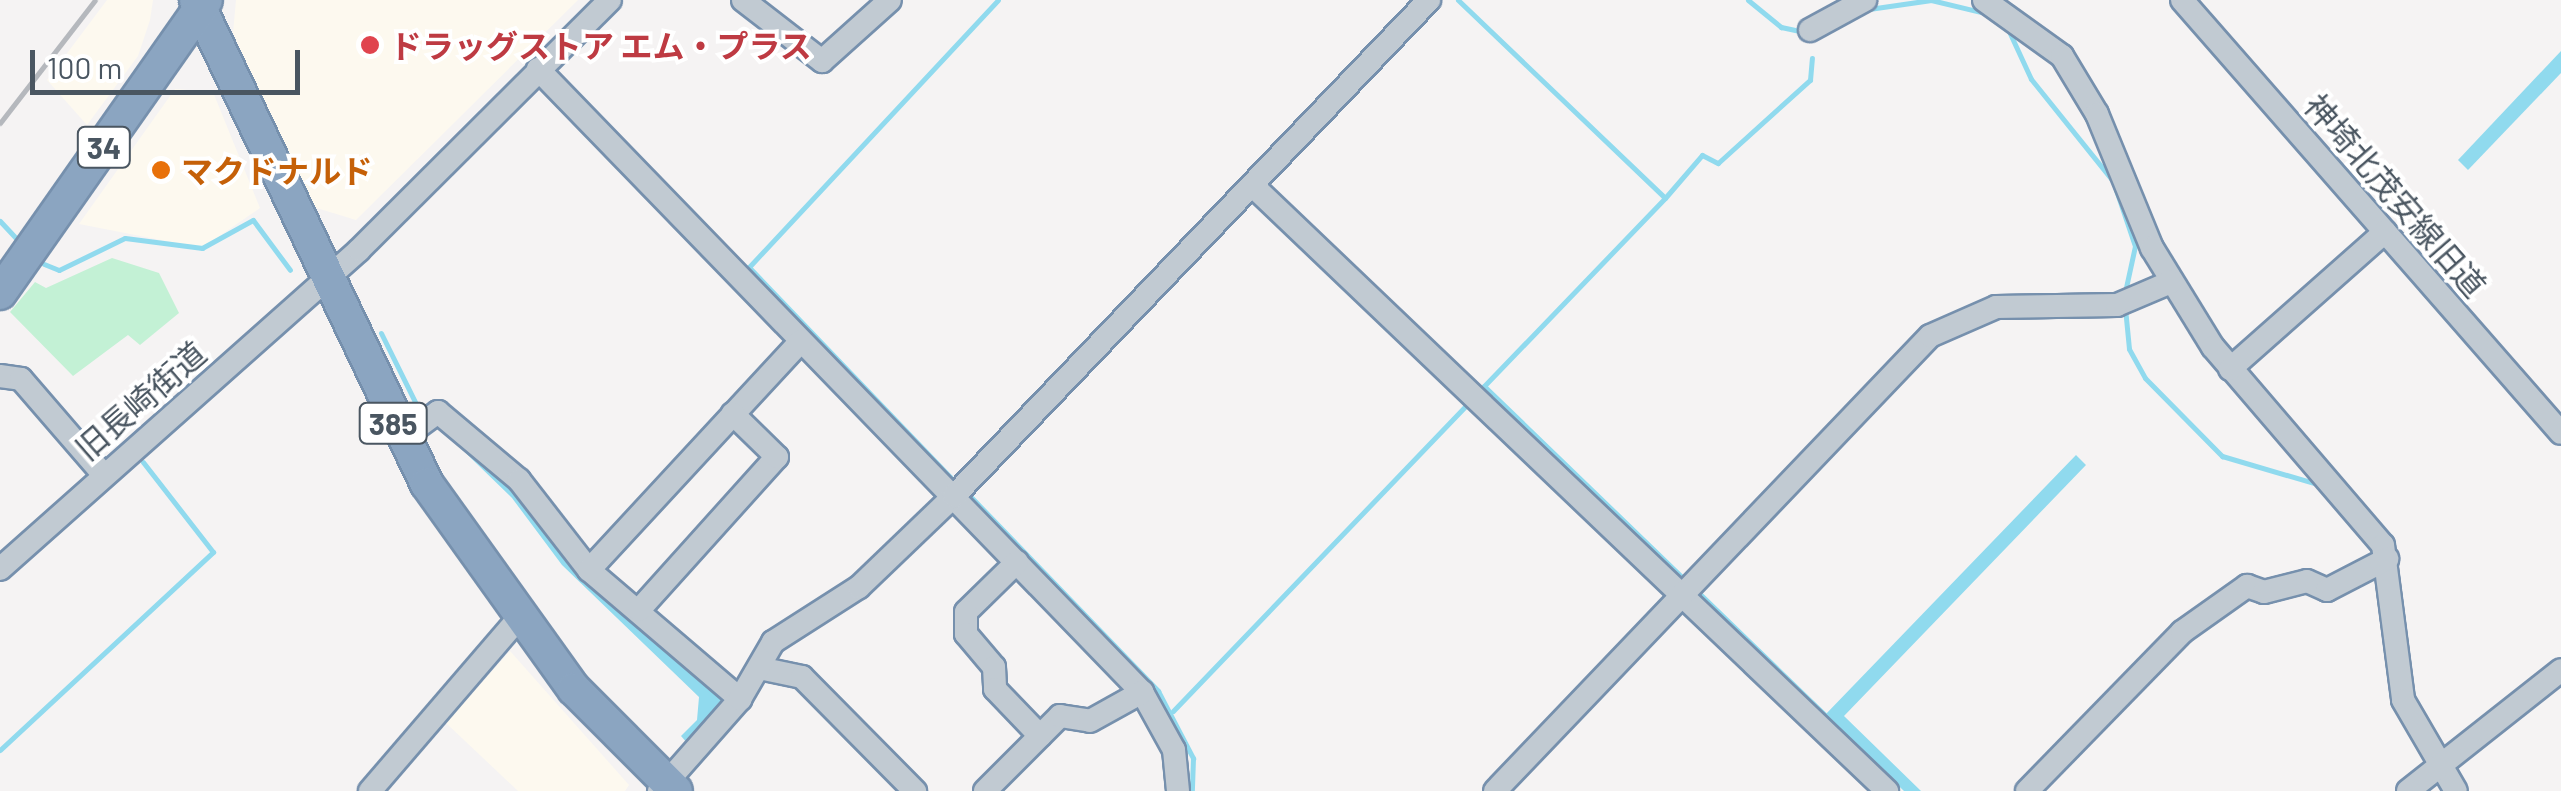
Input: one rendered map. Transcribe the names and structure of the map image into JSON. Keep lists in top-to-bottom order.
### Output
{
  "streets": {
    "highway": ["34", "385"],
    "street": ["神埼北茂安線旧道", "旧長崎街道"]
  },
  "crossings": [
    ["34", "385"],
    ["旧長崎街道", "385"]
  ],
  "places": ["ドラッグストア エム・プラス", "マクドナルド"],
  "scale_bar": "100 m"
}
